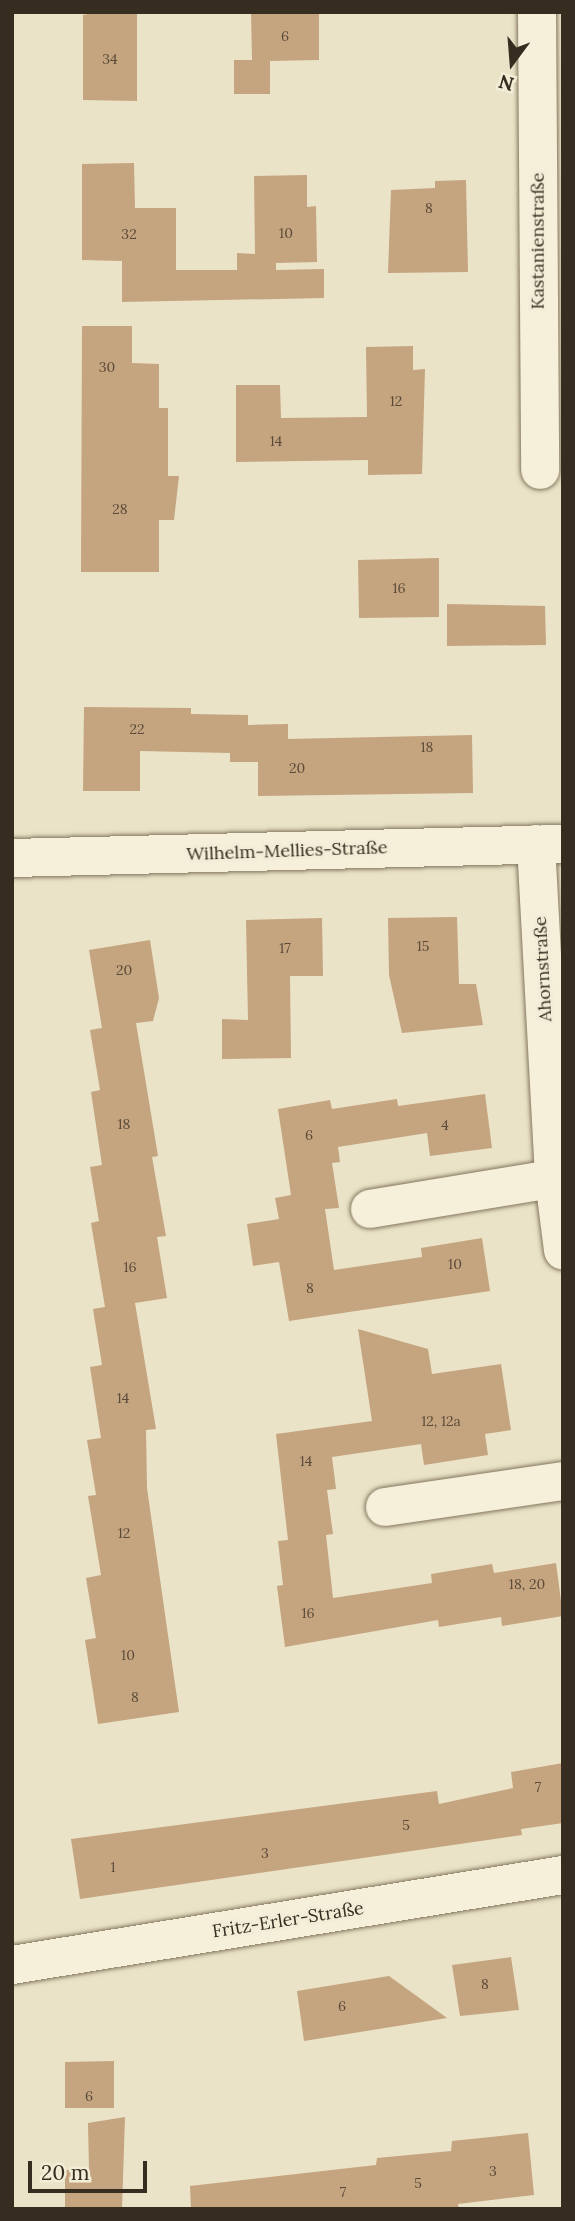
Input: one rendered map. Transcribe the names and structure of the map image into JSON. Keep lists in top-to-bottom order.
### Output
{
  "streets": {
    "street": [
      "Kastanienstraße",
      "Wilhelm-Mellies-Straße",
      "Ahornstraße",
      "Fritz-Erler-Straße"
    ]
  },
  "crossings": [
    ["Wilhelm-Mellies-Straße", "Ahornstraße"]
  ],
  "house_numbers": [
    "6",
    "34",
    "8",
    "10",
    "32",
    "30",
    "12",
    "14",
    "28",
    "16",
    "22",
    "18",
    "20",
    "15",
    "17",
    "20",
    "18",
    "4",
    "6",
    "10",
    "16",
    "8",
    "14",
    "12, 12a",
    "14",
    "12",
    "18, 20",
    "16",
    "10",
    "8",
    "7",
    "5",
    "3",
    "1",
    "8",
    "6",
    "6",
    "3",
    "5",
    "7"
  ],
  "scale_bar": "20 m",
  "north": "bottom"
}
